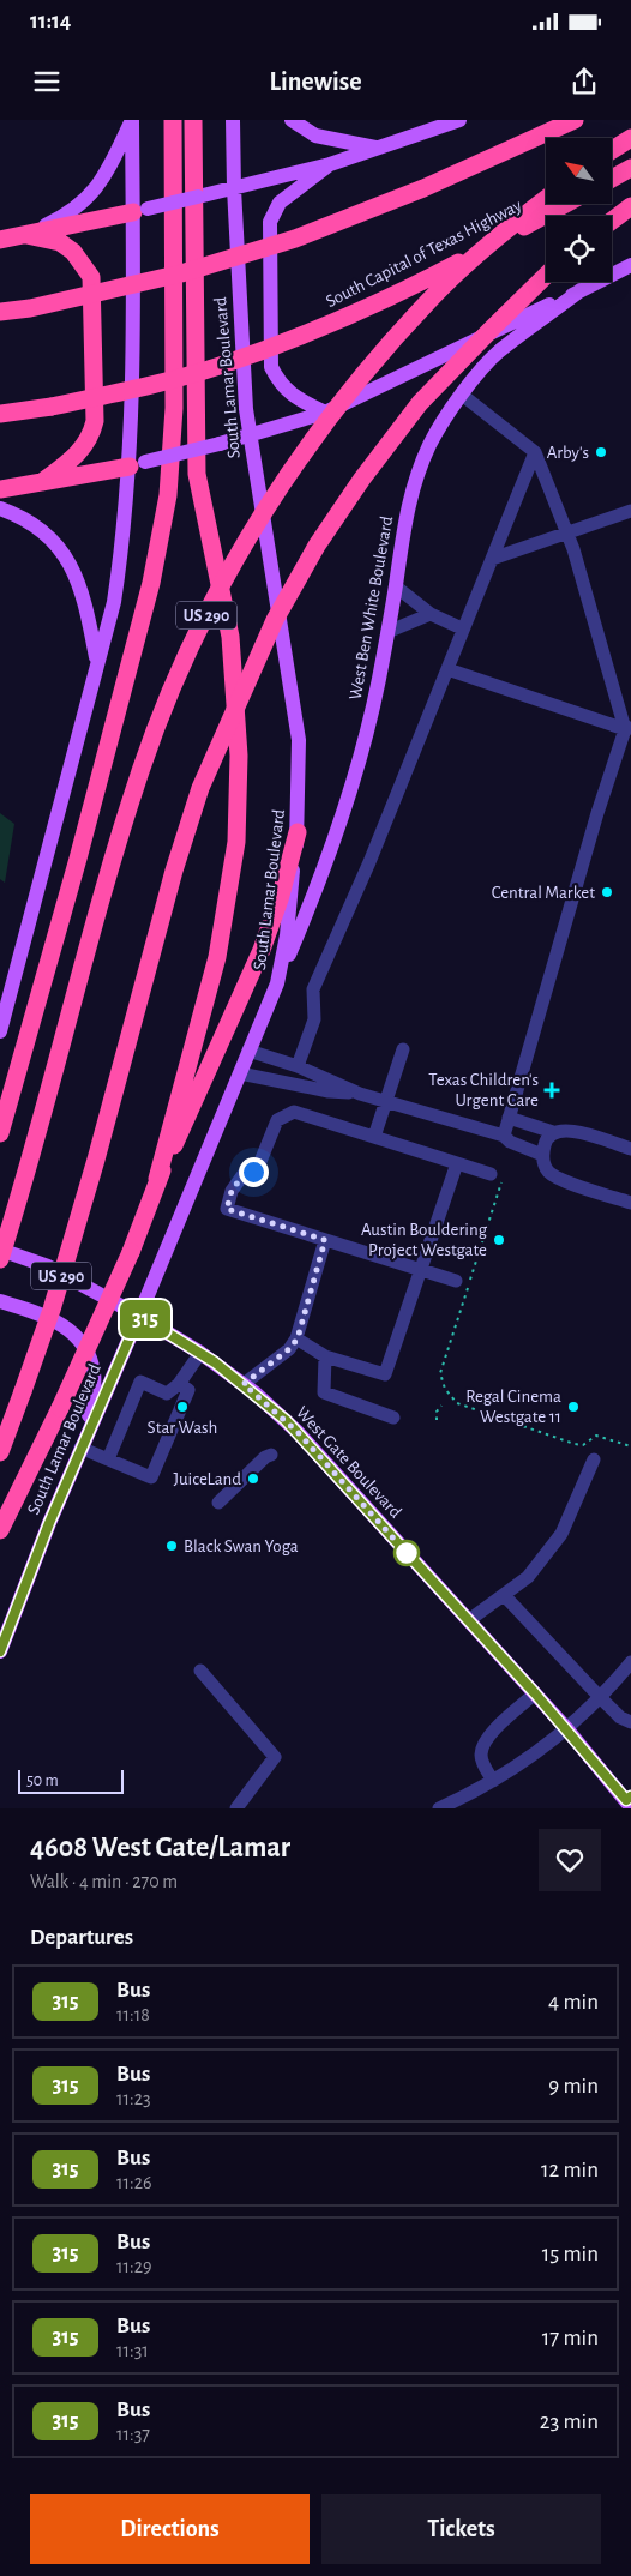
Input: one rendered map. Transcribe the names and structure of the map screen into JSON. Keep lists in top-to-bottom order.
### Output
{
  "streets": {
    "highway": ["South Capital of Texas Highway", "US 290"],
    "main road": ["South Lamar Boulevard", "West Ben White Boulevard", "West Gate Boulevard"]
  },
  "crossings": [
    ["South Lamar Boulevard", "West Ben White Boulevard"],
    ["South Lamar Boulevard", "West Gate Boulevard"]
  ],
  "places": {
    "other": [
      "Arby's",
      "Central Market",
      "Austin Bouldering Project Westgate",
      "Star Wash",
      "Regal Cinema Westgate 11",
      "JuiceLand",
      "Black Swan Yoga"
    ],
    "health": ["Texas Children's Urgent Care"]
  },
  "lines": ["bus line 315"],
  "scale_bar": "50 m",
  "north": "top left",
  "page": {
    "status": "11:14",
    "header": "Linewise",
    "on_map": "315",
    "scale": "50 m",
    "heading": [
      ["4608 West Gate/Lamar", "Walk · 4 min · 270 m"],
      "Departures"
    ],
    "list": [
      {
        "mark": "315",
        "name": "Bus",
        "note": "11:18",
        "value": "4 min"
      },
      {
        "mark": "315",
        "name": "Bus",
        "note": "11:23",
        "value": "9 min"
      },
      {
        "mark": "315",
        "name": "Bus",
        "note": "11:26",
        "value": "12 min"
      },
      {
        "mark": "315",
        "name": "Bus",
        "note": "11:29",
        "value": "15 min"
      },
      {
        "mark": "315",
        "name": "Bus",
        "note": "11:31",
        "value": "17 min"
      },
      {
        "mark": "315",
        "name": "Bus",
        "note": "11:37",
        "value": "23 min"
      }
    ],
    "buttons": ["Directions", "Tickets"]
  }
}
